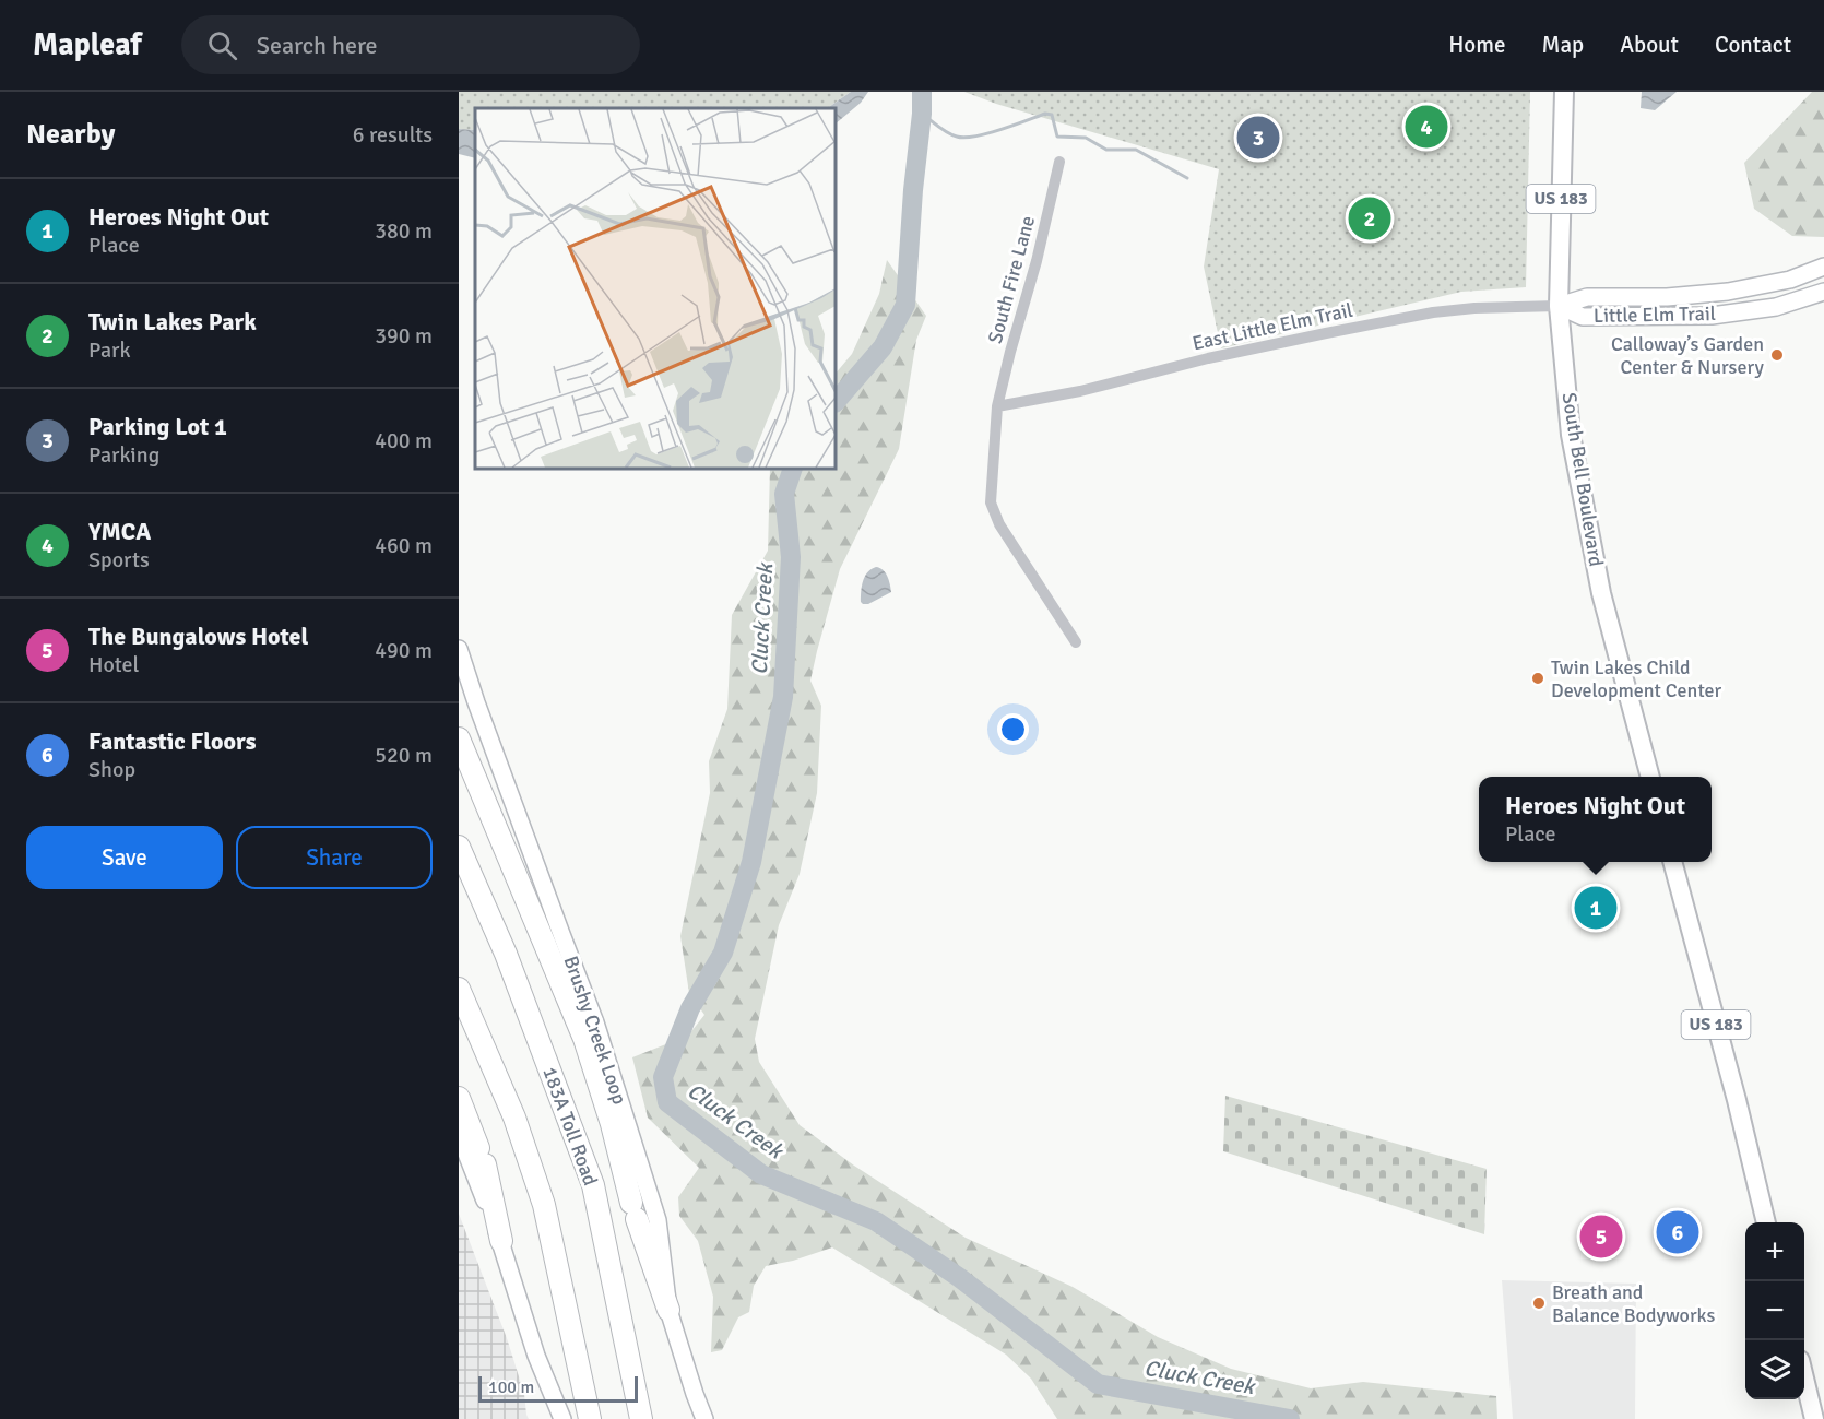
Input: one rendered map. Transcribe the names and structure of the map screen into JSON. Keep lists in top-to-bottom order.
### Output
{
  "streets": {
    "highway": ["183A Toll Road"],
    "main road": [
      "US 183",
      "Little Elm Trail",
      "South Bell Boulevard",
      "Brushy Creek Loop"
    ],
    "street": ["South Fire Lane", "East Little Elm Trail"]
  },
  "crossings": [
    ["South Fire Lane", "East Little Elm Trail"],
    ["Little Elm Trail", "East Little Elm Trail"],
    ["Little Elm Trail", "South Bell Boulevard"],
    ["East Little Elm Trail", "South Bell Boulevard"]
  ],
  "water": ["Cluck Creek"],
  "places": ["Calloway’s Garden Center & Nursery", "Twin Lakes Child Development Center", "Breath and Balance Bodyworks"],
  "scale_bar": "100 m",
  "page": {
    "header": "Mapleaf",
    "search": "Search here",
    "nav": [
      "Home",
      "Map",
      "About",
      "Contact"
    ],
    "heading": ["Nearby", "6 results"],
    "pins": [
      "4",
      "3",
      "2",
      "1",
      "6",
      "5"
    ],
    "list": [
      {
        "mark": "1",
        "name": "Heroes Night Out",
        "note": "Place",
        "value": "380 m"
      },
      {
        "mark": "2",
        "name": "Twin Lakes Park",
        "note": "Park",
        "value": "390 m"
      },
      {
        "mark": "3",
        "name": "Parking Lot 1",
        "note": "Parking",
        "value": "400 m"
      },
      {
        "mark": "4",
        "name": "YMCA",
        "note": "Sports",
        "value": "460 m"
      },
      {
        "mark": "5",
        "name": "The Bungalows Hotel",
        "note": "Hotel",
        "value": "490 m"
      },
      {
        "mark": "6",
        "name": "Fantastic Floors",
        "note": "Shop",
        "value": "520 m"
      }
    ],
    "popup": ["Heroes Night Out", "Place"],
    "buttons": ["Save", "Share"],
    "map_buttons": ["+", "−"],
    "scale": "100 m"
  }
}
